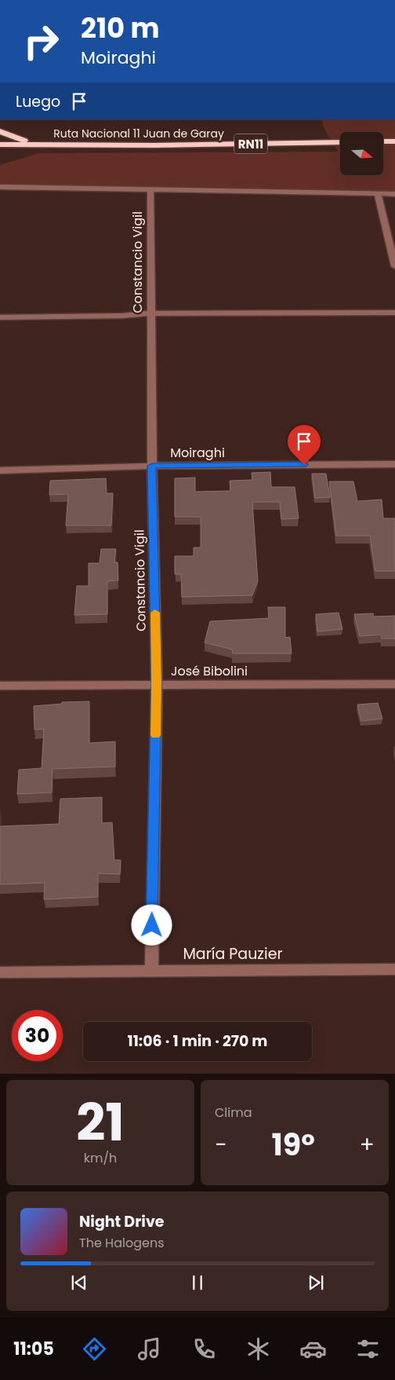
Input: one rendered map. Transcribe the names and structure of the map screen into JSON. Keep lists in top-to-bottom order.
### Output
{
  "streets": {
    "highway": ["Ruta Nacional 11 Juan de Garay", "RN11"],
    "street": [
      "Constancio Vigil",
      "Moiraghi",
      "José Bibolini",
      "María Pauzier"
    ]
  },
  "crossings": [
    ["Constancio Vigil", "Moiraghi"],
    ["Constancio Vigil", "José Bibolini"],
    ["Constancio Vigil", "María Pauzier"]
  ],
  "north": "right",
  "page": {
    "turn": ["210 m", "Moiraghi"],
    "then": "Luego",
    "limit": "30",
    "trip": "11:06 · 1 min · 270 m",
    "tile": [
      ["21", "km/h"],
      "Clima"
    ],
    "heat": ["−", "19°", "+"],
    "song": ["Night Drive", "The Halogens"],
    "tabs": "11:05"
  }
}
